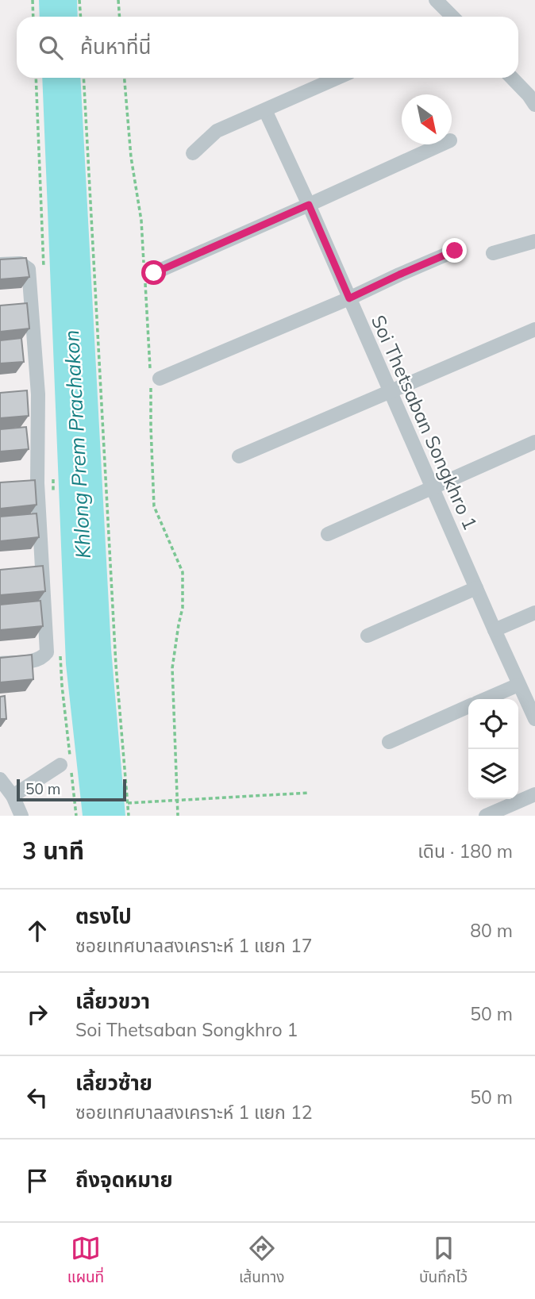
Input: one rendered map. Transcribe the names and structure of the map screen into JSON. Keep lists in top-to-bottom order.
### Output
{
  "streets": {
    "street": ["Soi Thetsaban Songkhro 1"]
  },
  "water": ["Khlong Prem Prachakon"],
  "scale_bar": "50 m",
  "north": "bottom right",
  "page": {
    "search": "ค้นหาที่นี่",
    "scale": "50 m",
    "heading": ["3 นาที", "เดิน · 180 m"],
    "list": [
      ["ตรงไป", "ซอยเทศบาลสงเคราะห์ 1 แยก 17", "80 m"],
      ["เลี้ยวขวา", "Soi Thetsaban Songkhro 1", "50 m"],
      ["เลี้ยวซ้าย", "ซอยเทศบาลสงเคราะห์ 1 แยก 12", "50 m"],
      "ถึงจุดหมาย"
    ],
    "nav": ["แผนที่", "เส้นทาง", "บันทึกไว้"]
  }
}
